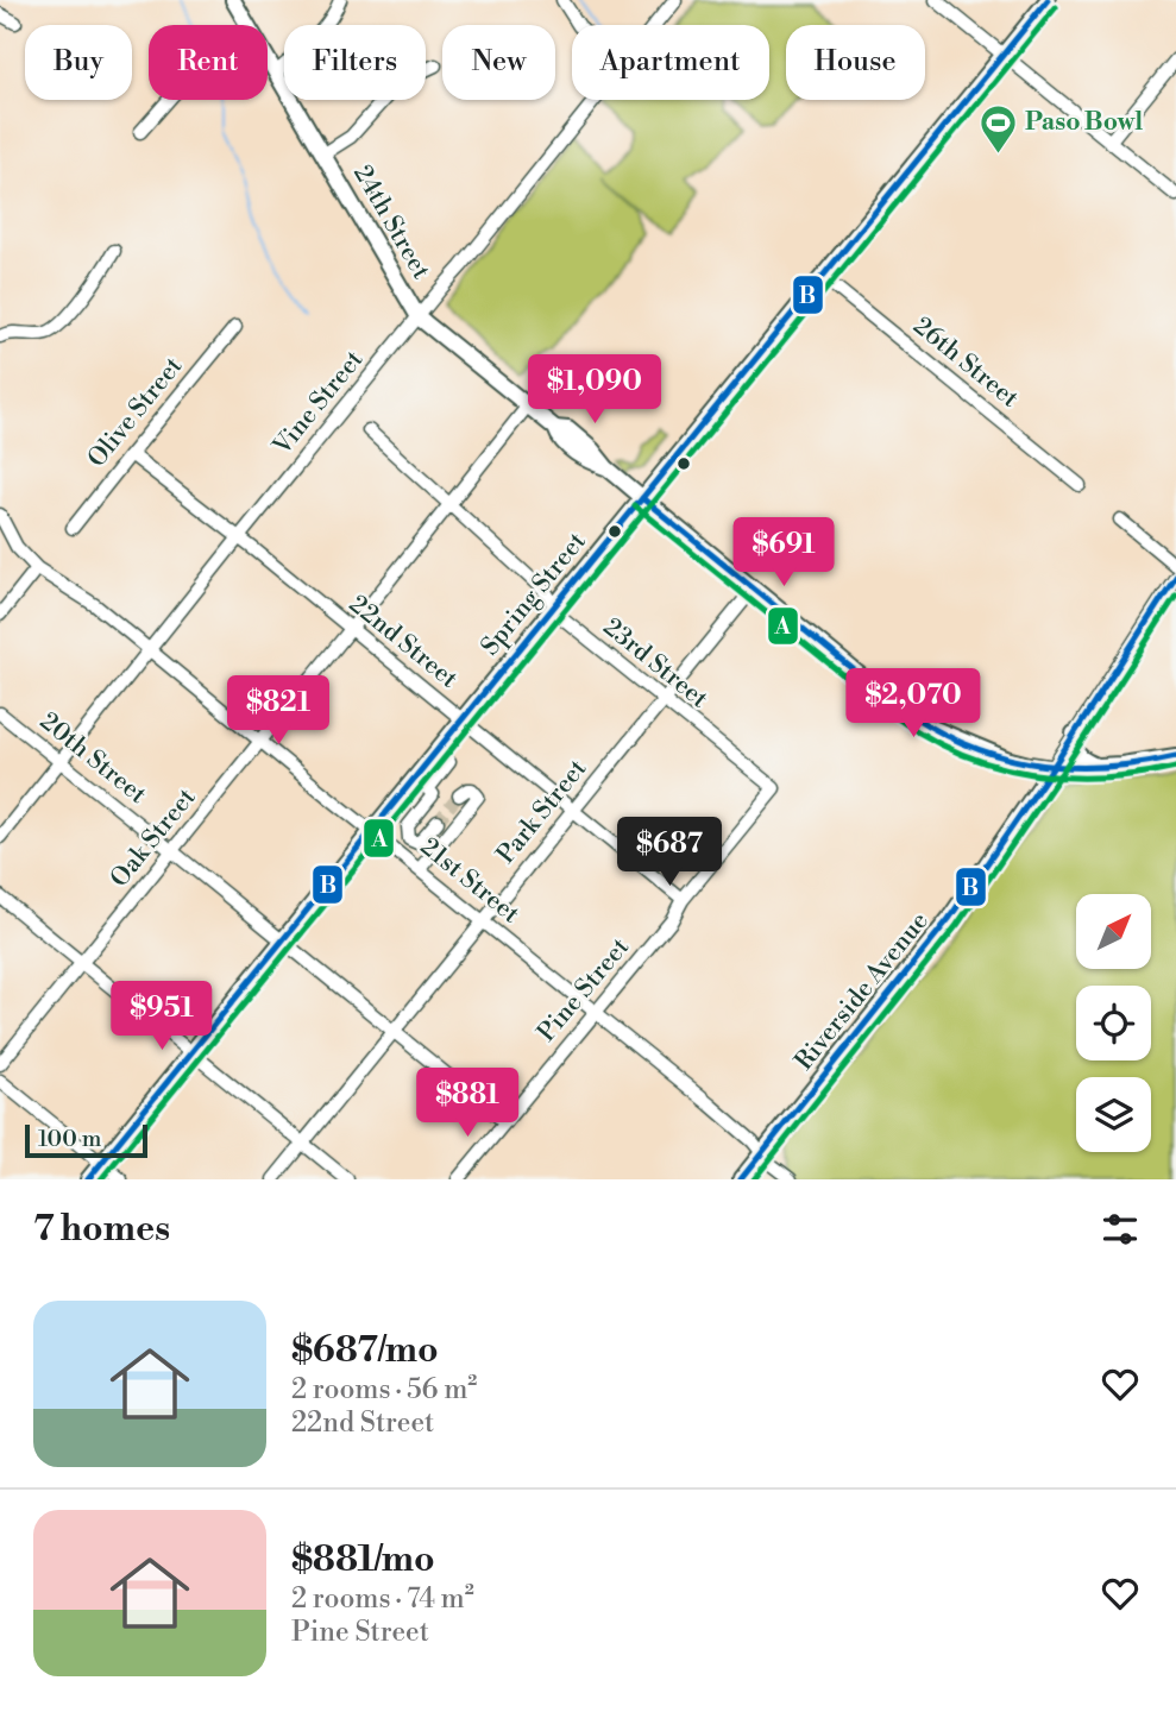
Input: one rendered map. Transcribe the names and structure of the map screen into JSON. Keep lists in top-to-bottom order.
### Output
{
  "streets": {
    "main road": ["24th Street", "Spring Street", "Riverside Avenue"],
    "street": [
      "26th Street",
      "Vine Street",
      "Olive Street",
      "22nd Street",
      "23rd Street",
      "20th Street",
      "Park Street",
      "Oak Street",
      "21st Street",
      "Pine Street"
    ]
  },
  "crossings": [
    ["24th Street", "Vine Street"],
    ["24th Street", "Spring Street"],
    ["24th Street", "Park Street"],
    ["24th Street", "Oak Street"],
    ["24th Street", "Riverside Avenue"],
    ["26th Street", "Spring Street"],
    ["Vine Street", "22nd Street"],
    ["Vine Street", "20th Street"],
    ["Vine Street", "21st Street"],
    ["Olive Street", "22nd Street"],
    ["Spring Street", "22nd Street"],
    ["Spring Street", "23rd Street"],
    ["Spring Street", "20th Street"],
    ["Spring Street", "21st Street"],
    ["22nd Street", "Park Street"],
    ["22nd Street", "Oak Street"],
    ["22nd Street", "Pine Street"],
    ["23rd Street", "Park Street"],
    ["23rd Street", "Oak Street"],
    ["23rd Street", "Pine Street"],
    ["20th Street", "Park Street"],
    ["20th Street", "Oak Street"],
    ["20th Street", "Pine Street"],
    ["Park Street", "21st Street"],
    ["Oak Street", "21st Street"],
    ["21st Street", "Pine Street"],
    ["21st Street", "Riverside Avenue"]
  ],
  "places": {
    "sports": ["Paso Bowl"]
  },
  "lines": ["transit line B", "transit line A"],
  "scale_bar": "100 m",
  "north": "top right",
  "page": {
    "chip": [
      "Buy",
      "Rent",
      "Filters",
      "New",
      "Apartment",
      "House"
    ],
    "price": [
      "$1,090",
      "$691",
      "$2,070",
      "$821",
      "$687",
      "$951",
      "$881"
    ],
    "scale": "100 m",
    "heading": "7 homes",
    "list": [
      {
        "name": "$687/mo",
        "note": "2 rooms · 56 m² · 22nd Street"
      },
      {
        "name": "$881/mo",
        "note": "2 rooms · 74 m² · Pine Street"
      }
    ]
  }
}
